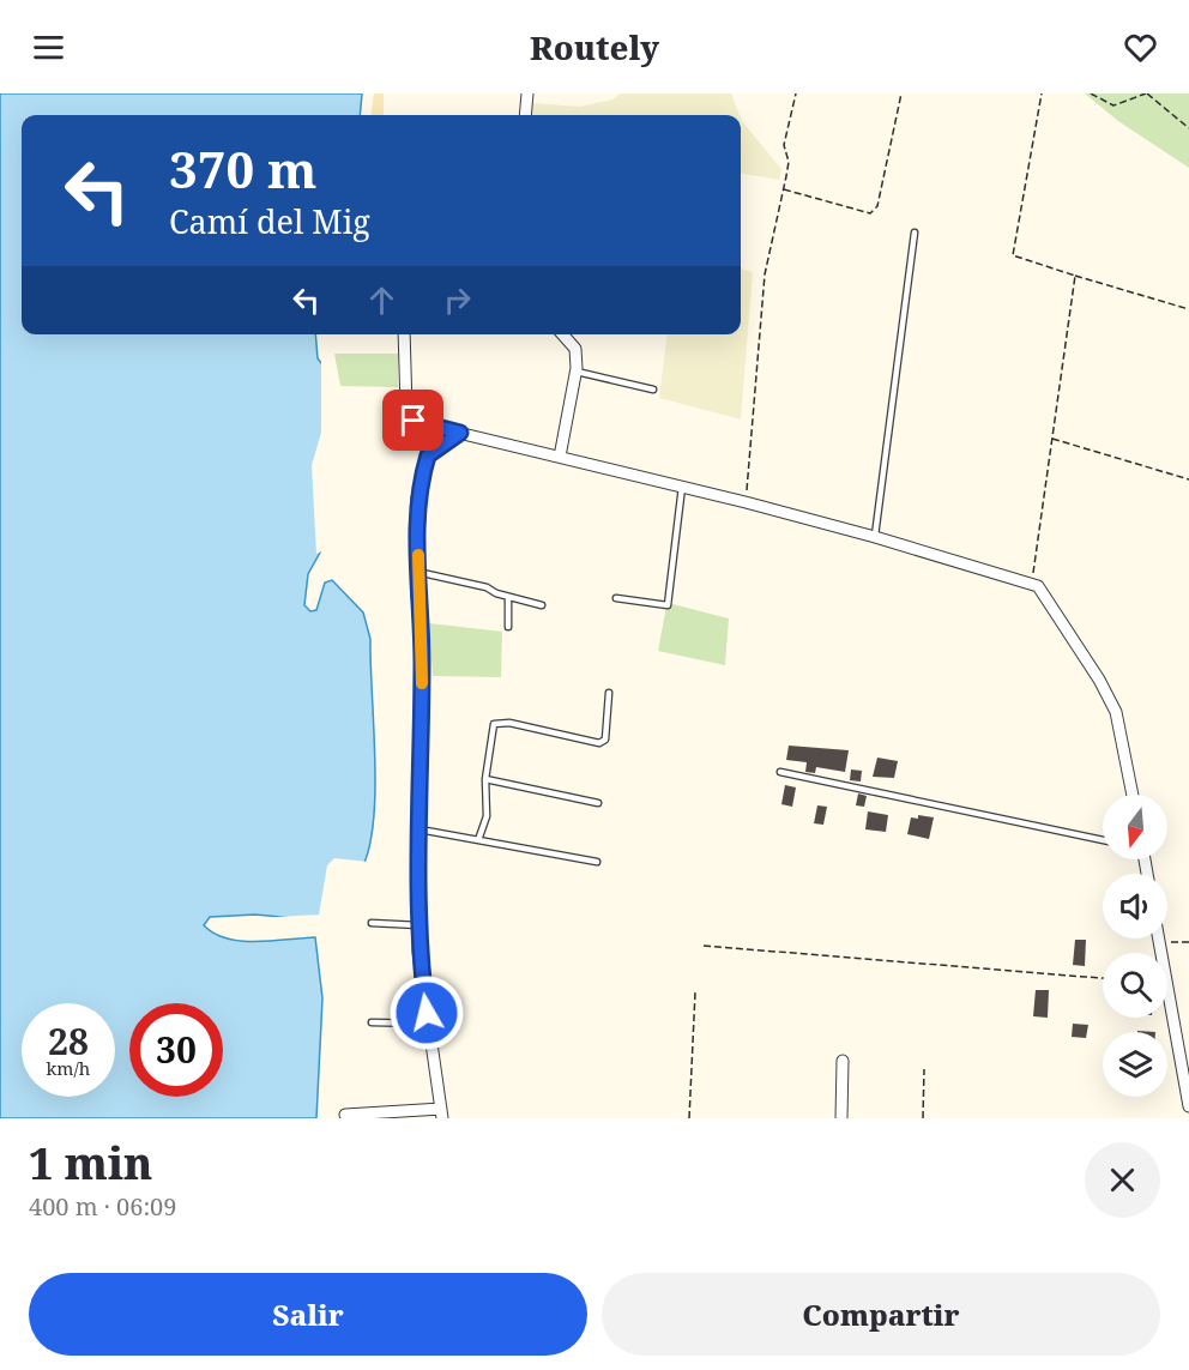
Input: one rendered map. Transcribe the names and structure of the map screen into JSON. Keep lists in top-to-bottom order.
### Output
{
  "north": "bottom",
  "page": {
    "header": "Routely",
    "turn": ["370 m", "Camí del Mig"],
    "speed": "28 km/h",
    "limit": "30",
    "heading": ["1 min", "400 m · 06:09"],
    "buttons": ["Salir", "Compartir"]
  }
}
